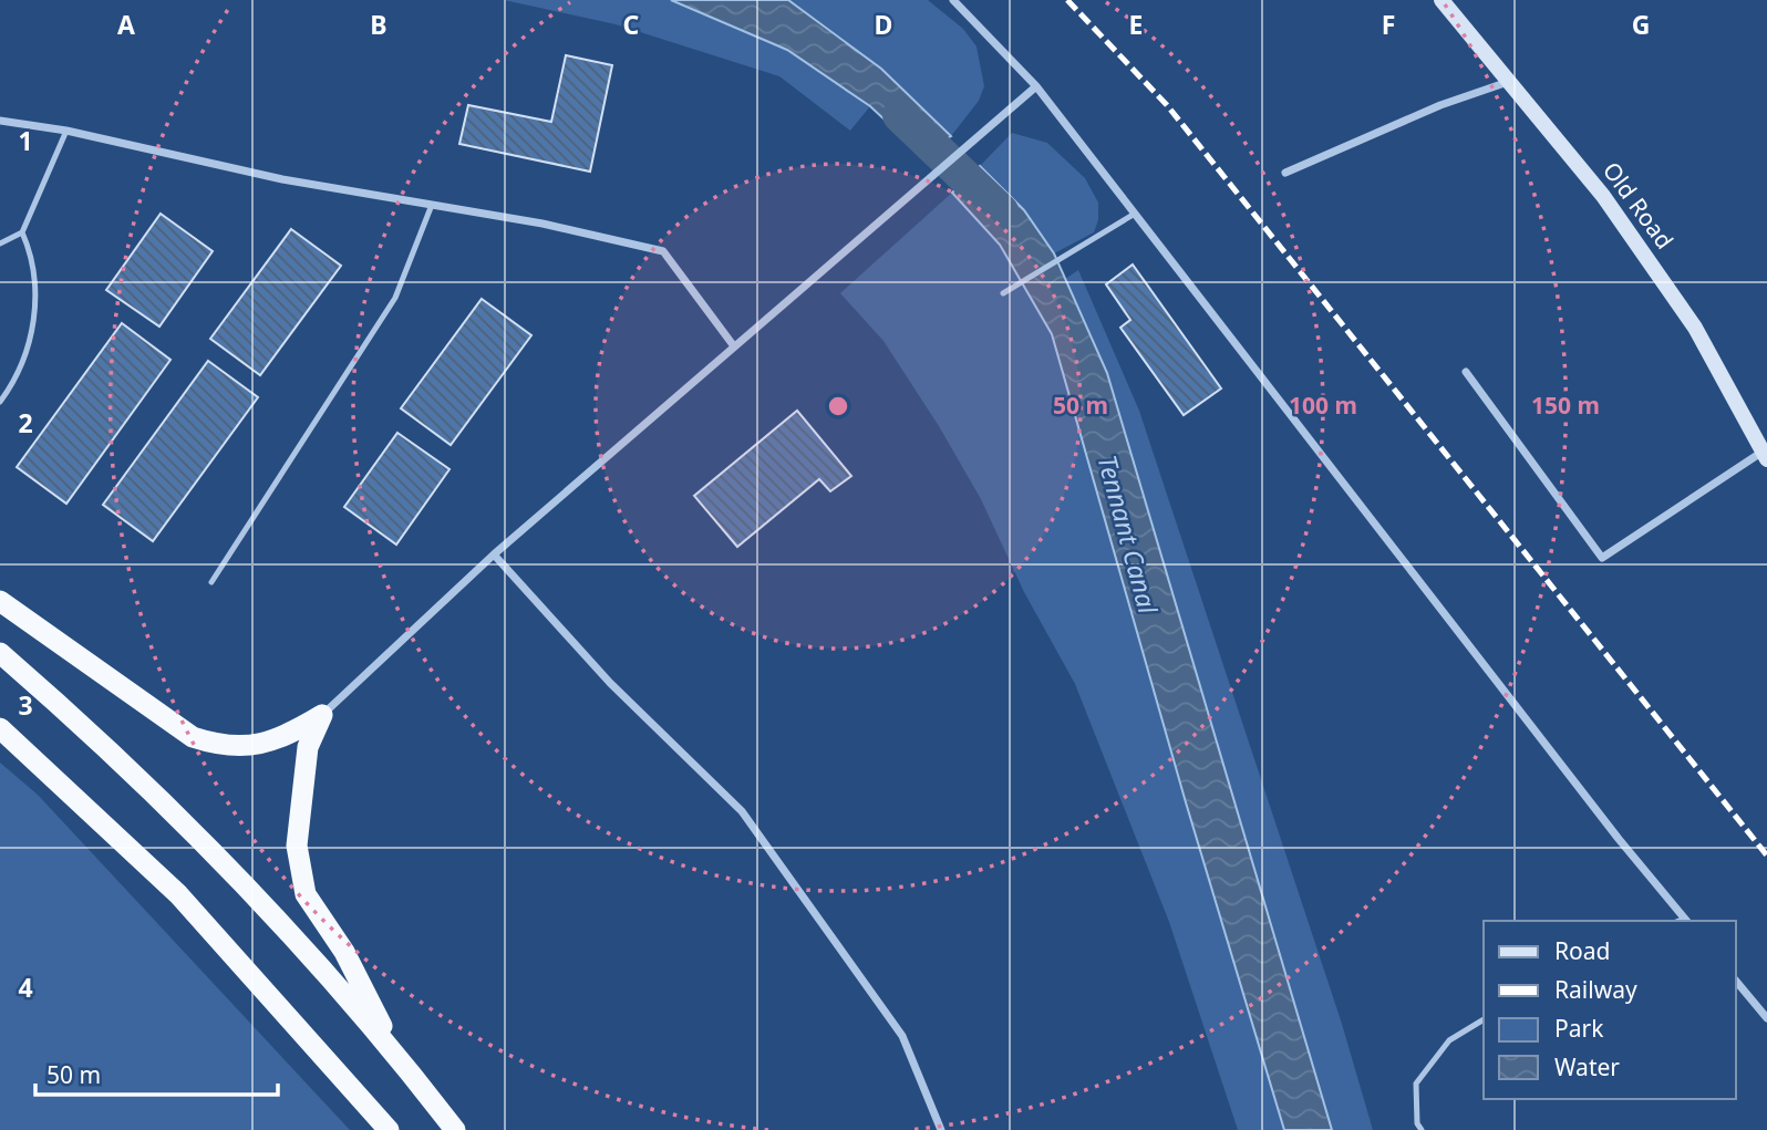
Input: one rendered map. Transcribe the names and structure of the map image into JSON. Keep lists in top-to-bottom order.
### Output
{
  "streets": {
    "main road": ["Old Road"]
  },
  "water": ["Tennant Canal"],
  "legend": [
    "Road",
    "Railway",
    "Park",
    "Water"
  ],
  "scale_bar": "50 m",
  "grid": {
    "columns": [
      "A",
      "B",
      "C",
      "D",
      "E",
      "F",
      "G"
    ],
    "rows": [
      "1",
      "2",
      "3",
      "4"
    ]
  },
  "rings": ["50 m", "100 m", "150 m"]
}
